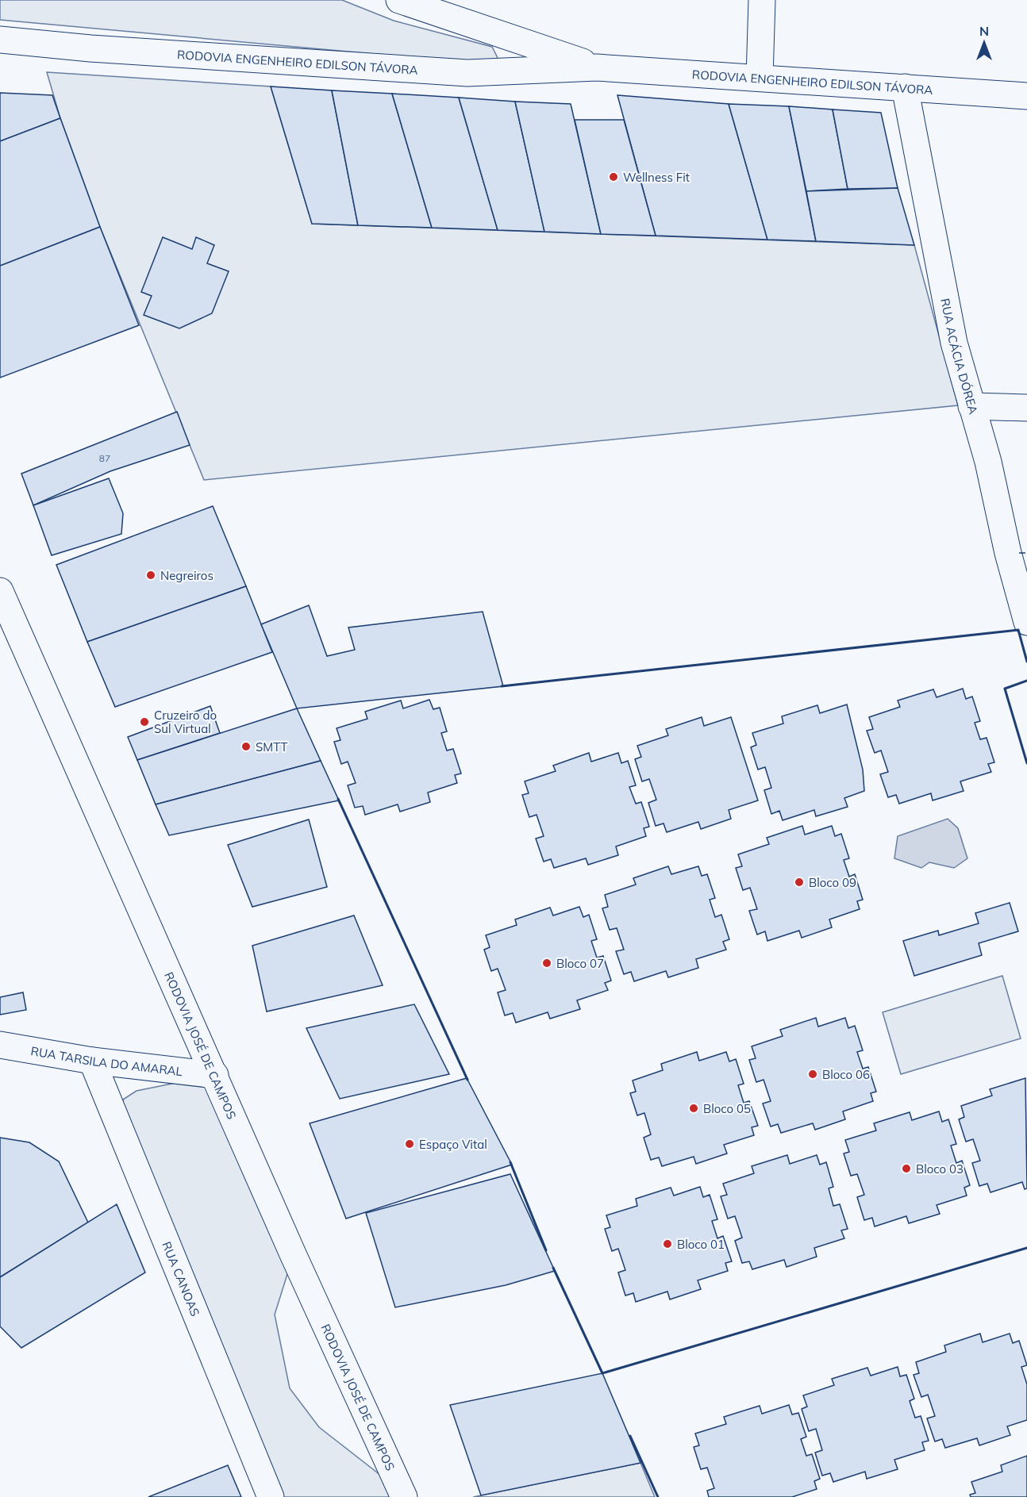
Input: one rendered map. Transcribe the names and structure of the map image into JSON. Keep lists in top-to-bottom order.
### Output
{
  "streets": {
    "main road": [
      "RODOVIA ENGENHEIRO EDILSON TÁVORA",
      "RUA ACÁCIA DÓREA",
      "RODOVIA JOSÉ DE CAMPOS",
      "RUA TARSILA DO AMARAL",
      "RUA CANOAS"
    ]
  },
  "crossings": [
    ["RODOVIA ENGENHEIRO EDILSON TÁVORA", "RUA ACÁCIA DÓREA"],
    ["RODOVIA JOSÉ DE CAMPOS", "RUA TARSILA DO AMARAL"],
    ["RUA TARSILA DO AMARAL", "RUA CANOAS"]
  ],
  "places": [
    "Wellness Fit",
    "Negreiros",
    "Cruzeiro do Sul Virtual",
    "SMTT",
    "Bloco 09",
    "Bloco 07",
    "Bloco 06",
    "Bloco 05",
    "Espaço Vital",
    "Bloco 03",
    "Bloco 01"
  ],
  "house_numbers": ["87"],
  "north": "top"
}
